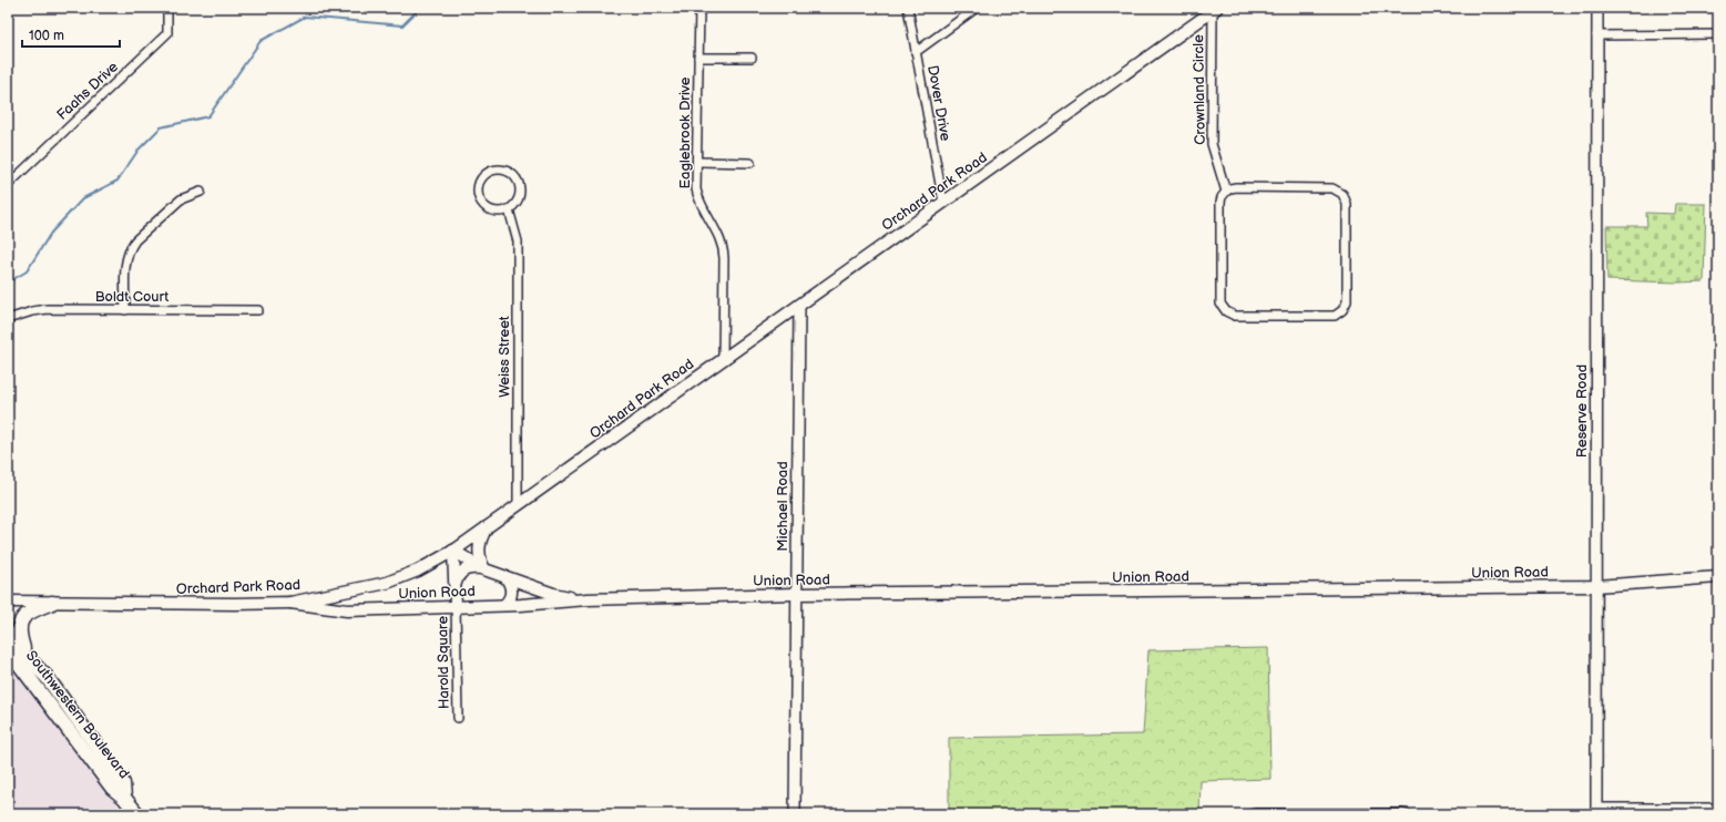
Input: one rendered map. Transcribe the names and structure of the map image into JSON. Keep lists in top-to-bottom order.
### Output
{
  "streets": {
    "highway": ["Southwestern Boulevard"],
    "main road": ["Orchard Park Road", "Union Road"],
    "street": [
      "Crownland Circle",
      "Faahs Drive",
      "Dover Drive",
      "Eaglebrook Drive",
      "Boldt Court",
      "Weiss Street",
      "Reserve Road",
      "Michael Road",
      "Harold Square"
    ]
  },
  "crossings": [
    ["Crownland Circle", "Orchard Park Road"],
    ["Dover Drive", "Orchard Park Road"],
    ["Eaglebrook Drive", "Orchard Park Road"],
    ["Orchard Park Road", "Weiss Street"],
    ["Orchard Park Road", "Michael Road"],
    ["Orchard Park Road", "Union Road"],
    ["Reserve Road", "Union Road"],
    ["Michael Road", "Union Road"],
    ["Union Road", "Harold Square"]
  ],
  "scale_bar": "100 m"
}
